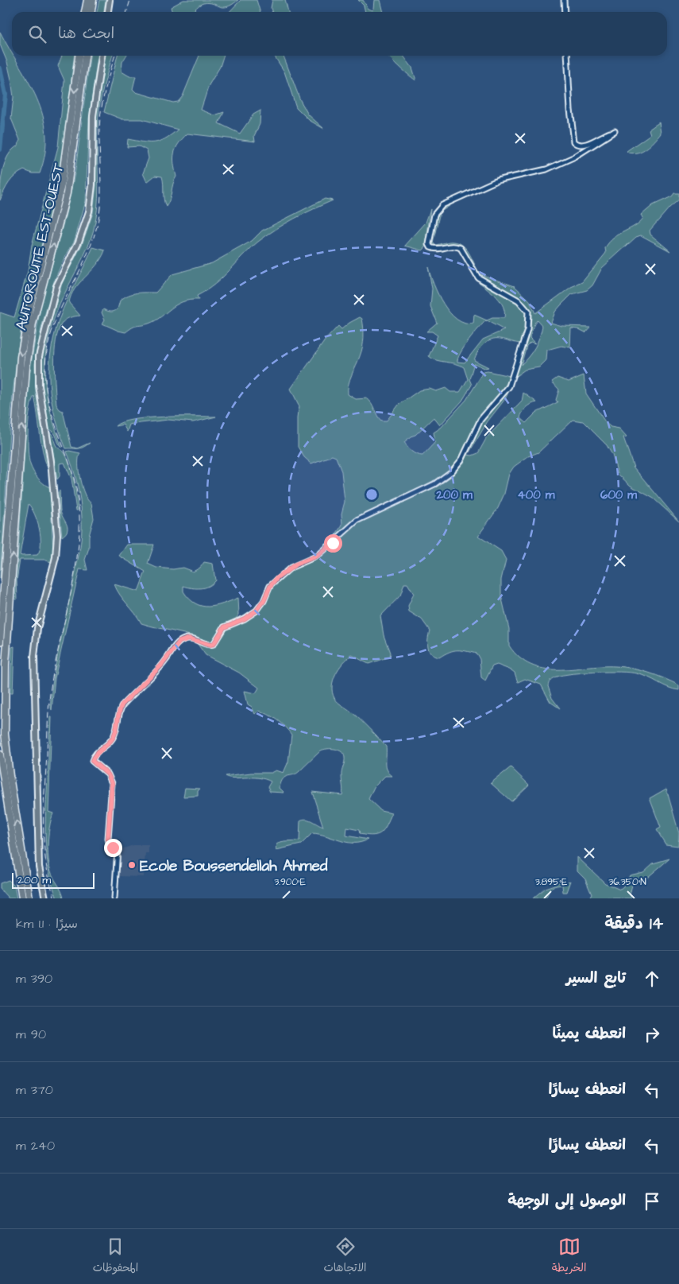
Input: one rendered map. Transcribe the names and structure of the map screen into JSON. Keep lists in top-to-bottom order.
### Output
{
  "streets": {
    "highway": ["AUTOROUTE EST-OUEST"]
  },
  "places": ["Ecole Boussendellah Ahmed"],
  "scale_bar": "200 m",
  "page": {
    "search": "ابحث هنا",
    "scale": "200 m",
    "heading": ["14 دقيقة", "سيرًا · 1.1 km"],
    "list": [
      ["تابع السير", "390 m"],
      ["انعطف يمينًا", "90 m"],
      ["انعطف يسارًا", "370 m"],
      ["انعطف يسارًا", "240 m"],
      "الوصول إلى الوجهة"
    ],
    "nav": ["الخريطة", "الاتجاهات", "المحفوظات"]
  },
  "coordinates": ["3.900°E", "3.895°E", "36.350°N"],
  "rings": ["200 m", "400 m", "600 m"]
}
